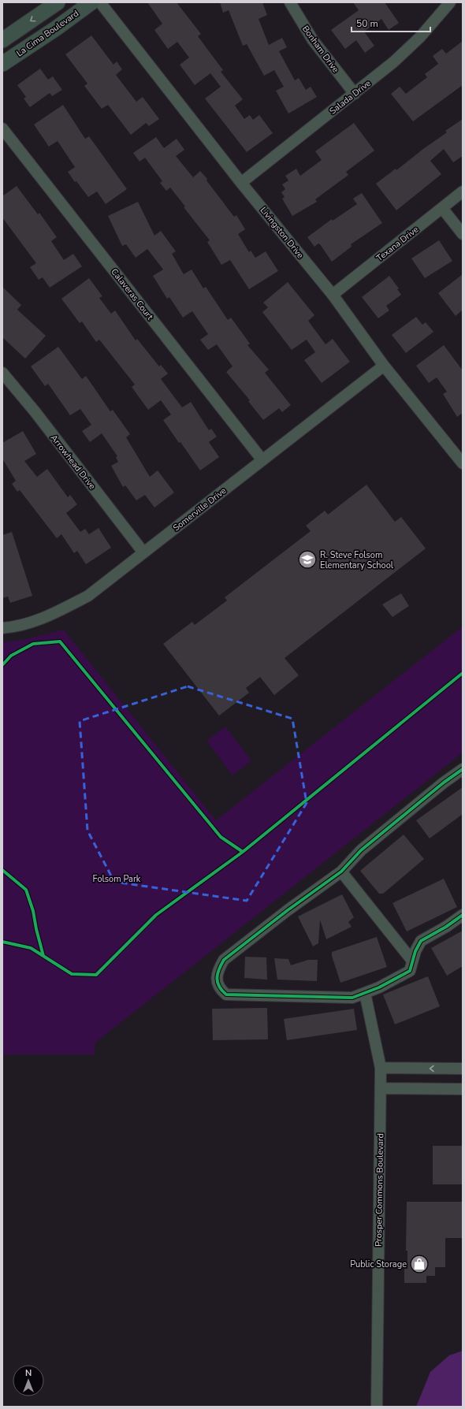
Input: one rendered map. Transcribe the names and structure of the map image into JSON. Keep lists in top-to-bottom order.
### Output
{
  "streets": {
    "street": [
      "La Cima Boulevard",
      "Bonham Drive",
      "Salada Drive",
      "Livingston Drive",
      "Texana Drive",
      "Calaveras Court",
      "Arrowhead Drive",
      "Somerville Drive",
      "Prosper Commons Boulevard"
    ]
  },
  "crossings": [
    ["Bonham Drive", "Salada Drive"],
    ["Salada Drive", "Livingston Drive"],
    ["Livingston Drive", "Texana Drive"],
    ["Livingston Drive", "Somerville Drive"],
    ["Calaveras Court", "Somerville Drive"],
    ["Arrowhead Drive", "Somerville Drive"]
  ],
  "parks": ["Folsom Park"],
  "places": {
    "school or university": ["R. Steve Folsom Elementary School"],
    "shop": ["Public Storage"]
  },
  "scale_bar": "50 m",
  "north": "top"
}
